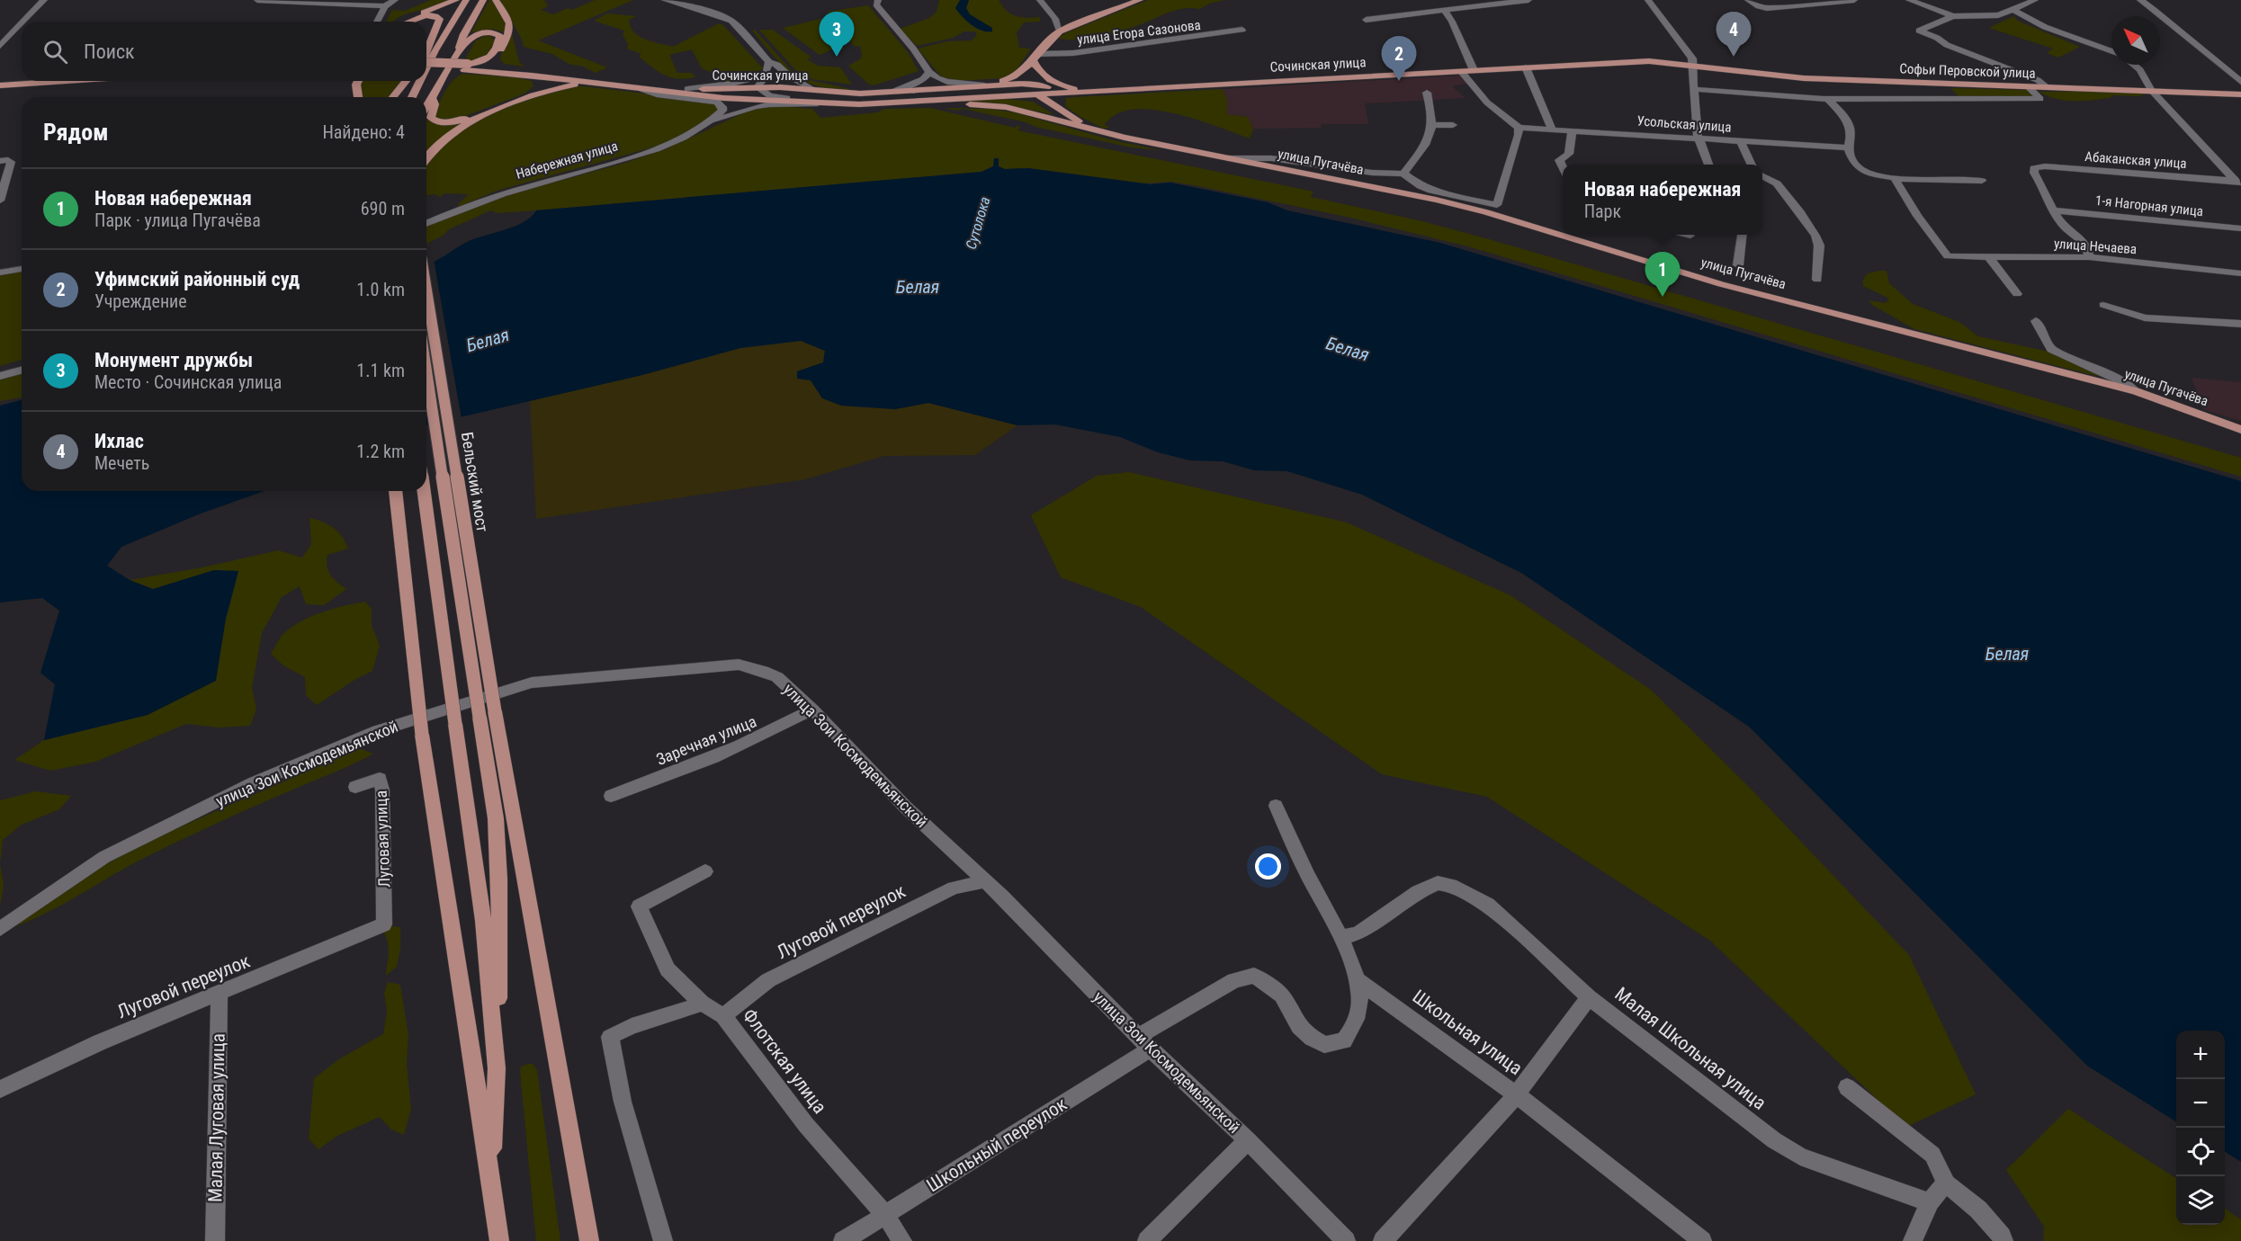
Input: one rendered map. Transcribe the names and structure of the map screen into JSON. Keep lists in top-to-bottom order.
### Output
{
  "streets": {
    "main road": [
      "Сочинская улица",
      "Софьи Перовской улица",
      "улица Пугачёва",
      "Бельский мост"
    ],
    "street": [
      "улица Егора Сазонова",
      "Усольская улица",
      "Набережная улица",
      "Абаканская улица",
      "1-я Нагорная улица",
      "улица Нечаева",
      "Заречная улица",
      "улица Зои Космодемьянской",
      "Луговая улица",
      "Луговой переулок",
      "Школьная улица",
      "Малая Школьная улица",
      "Флотская улица",
      "Малая Луговая улица",
      "Школьный переулок"
    ]
  },
  "crossings": [
    ["Сочинская улица", "Софьи Перовской улица"],
    ["Абаканская улица", "1-я Нагорная улица"],
    ["Заречная улица", "улица Зои Космодемьянской"],
    ["улица Зои Космодемьянской", "Луговой переулок"],
    ["улица Зои Космодемьянской", "Школьный переулок"],
    ["Луговая улица", "Луговой переулок"],
    ["Луговой переулок", "Флотская улица"],
    ["Луговой переулок", "Малая Луговая улица"],
    ["Школьная улица", "Школьный переулок"],
    ["Флотская улица", "Школьный переулок"]
  ],
  "water": ["Сутолока", "Белая"],
  "north": "top left",
  "page": {
    "pins": [
      "3",
      "4",
      "2",
      "1"
    ],
    "search": "Поиск",
    "heading": ["Рядом", "Найдено: 4"],
    "popup": ["Новая набережная", "Парк"],
    "list": [
      {
        "mark": "1",
        "name": "Новая набережная",
        "note": "Парк · улица Пугачёва",
        "value": "690 m"
      },
      {
        "mark": "2",
        "name": "Уфимский районный суд",
        "note": "Учреждение",
        "value": "1.0 km"
      },
      {
        "mark": "3",
        "name": "Монумент дружбы",
        "note": "Место · Сочинская улица",
        "value": "1.1 km"
      },
      {
        "mark": "4",
        "name": "Ихлас",
        "note": "Мечеть",
        "value": "1.2 km"
      }
    ],
    "map_buttons": ["+", "−"]
  }
}
